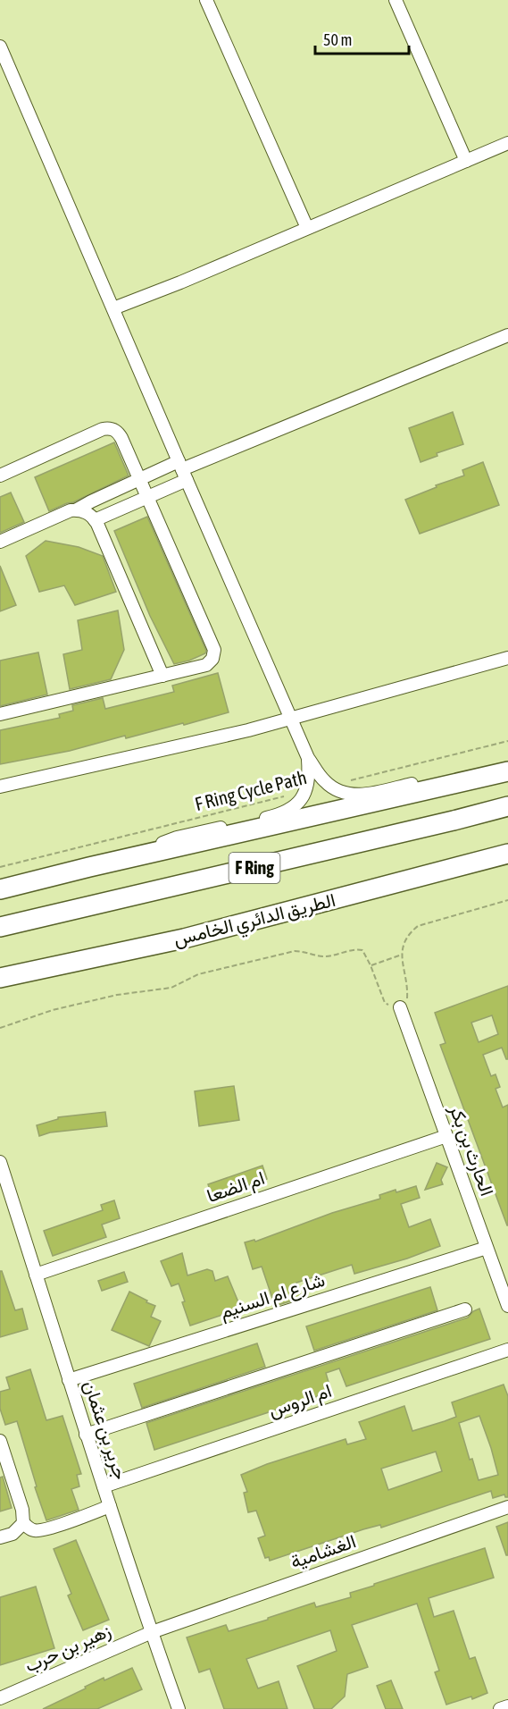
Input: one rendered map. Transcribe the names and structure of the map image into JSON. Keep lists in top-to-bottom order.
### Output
{
  "streets": {
    "highway": ["F Ring", "الطريق الدائري الخامس"],
    "street": [
      "الحارث بن بكر",
      "ام الضعا",
      "شارع ام السنيم",
      "ام الروس",
      "جرير بن عثمان",
      "الغشامية",
      "زهير بن حرب"
    ],
    "path": ["F Ring Cycle Path"]
  },
  "crossings": [
    ["الحارث بن بكر", "ام الضعا"],
    ["الحارث بن بكر", "شارع ام السنيم"],
    ["ام الضعا", "جرير بن عثمان"],
    ["شارع ام السنيم", "جرير بن عثمان"],
    ["ام الروس", "جرير بن عثمان"],
    ["جرير بن عثمان", "الغشامية"],
    ["جرير بن عثمان", "زهير بن حرب"],
    ["الغشامية", "زهير بن حرب"]
  ],
  "scale_bar": "50 m"
}
